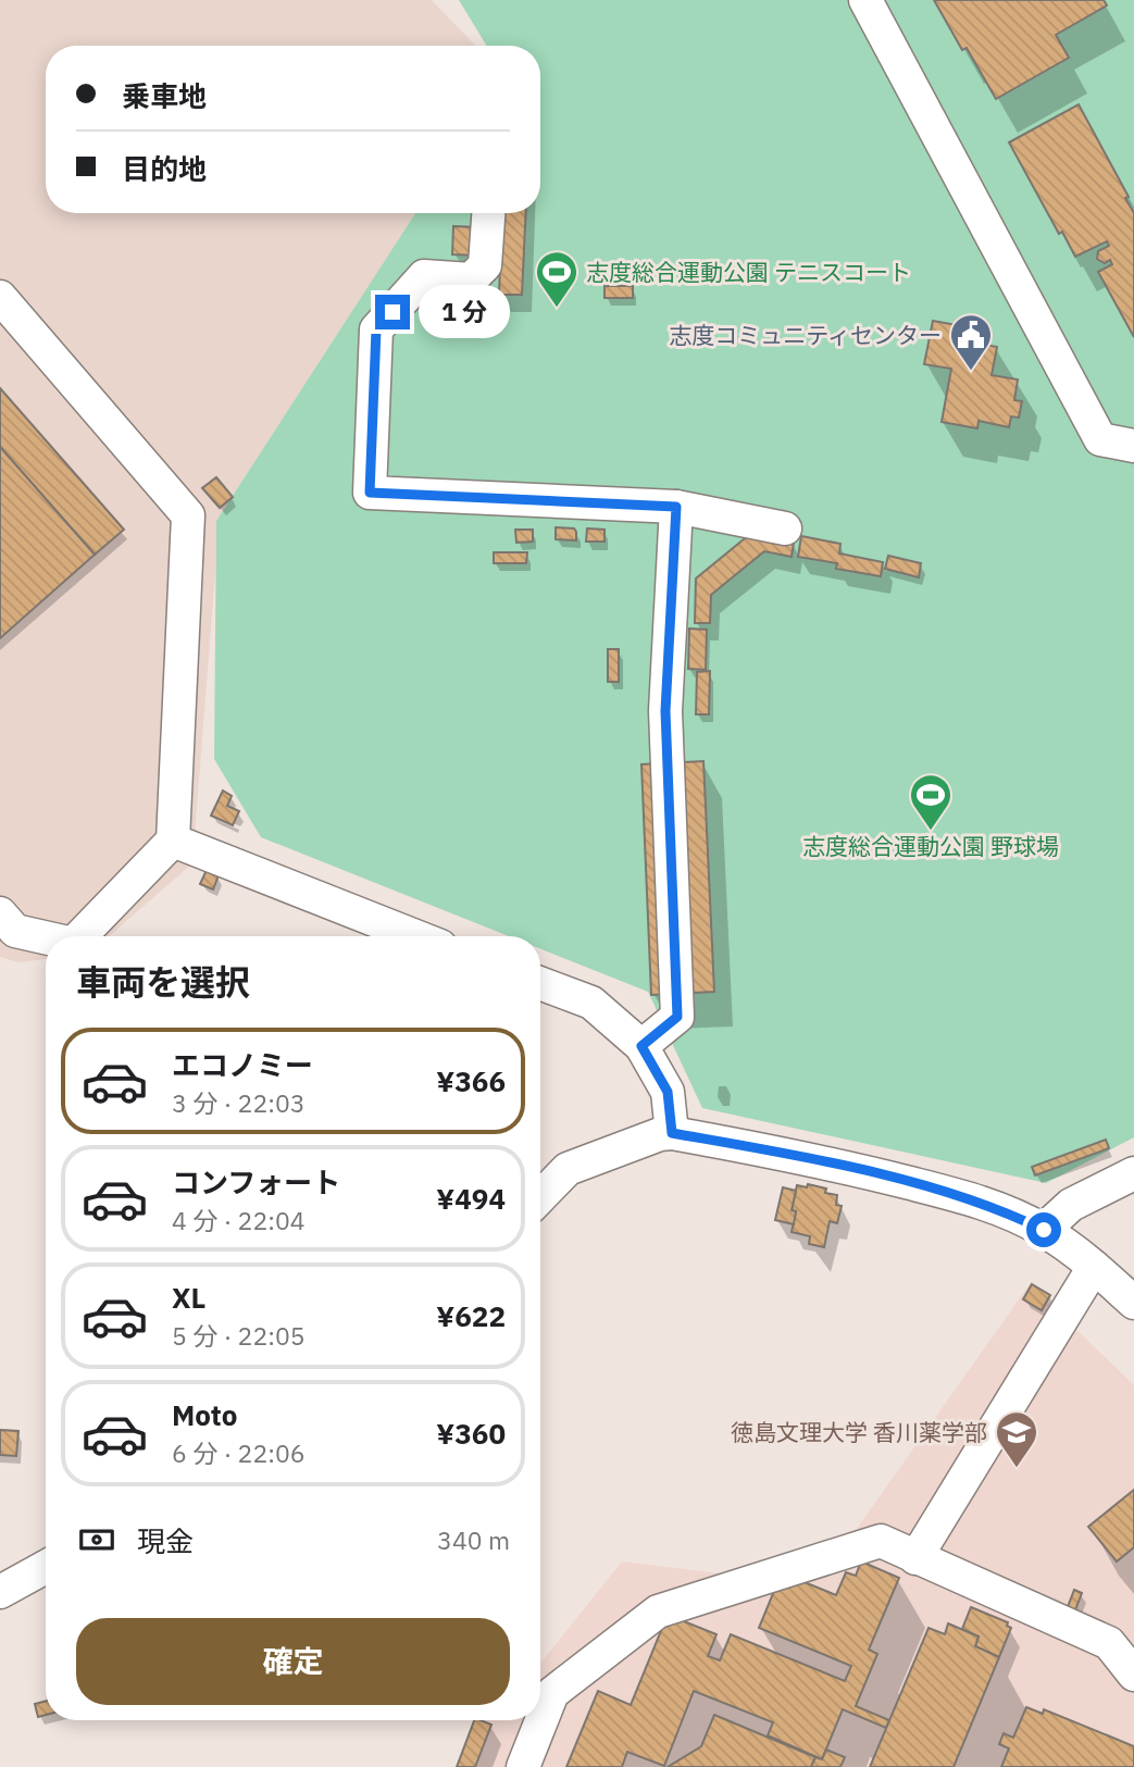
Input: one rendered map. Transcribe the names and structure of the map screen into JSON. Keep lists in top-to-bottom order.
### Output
{
  "places": {
    "sports": ["志度総合運動公園 テニスコート", "志度総合運動公園 野球場"],
    "public building": ["志度コミュニティセンター"],
    "school or university": ["徳島文理大学 香川薬学部"]
  },
  "page": {
    "banner": ["乗車地", "目的地"],
    "bubble": "1 分",
    "heading": "車両を選択",
    "list": [
      {
        "name": "エコノミー",
        "note": "3 分 · 22:03",
        "value": "¥366"
      },
      {
        "name": "コンフォート",
        "note": "4 分 · 22:04",
        "value": "¥494"
      },
      {
        "name": "XL",
        "note": "5 分 · 22:05",
        "value": "¥622"
      },
      {
        "name": "Moto",
        "note": "6 分 · 22:06",
        "value": "¥360"
      }
    ],
    "pay": ["現金", "340 m"],
    "buttons": "確定"
  }
}
